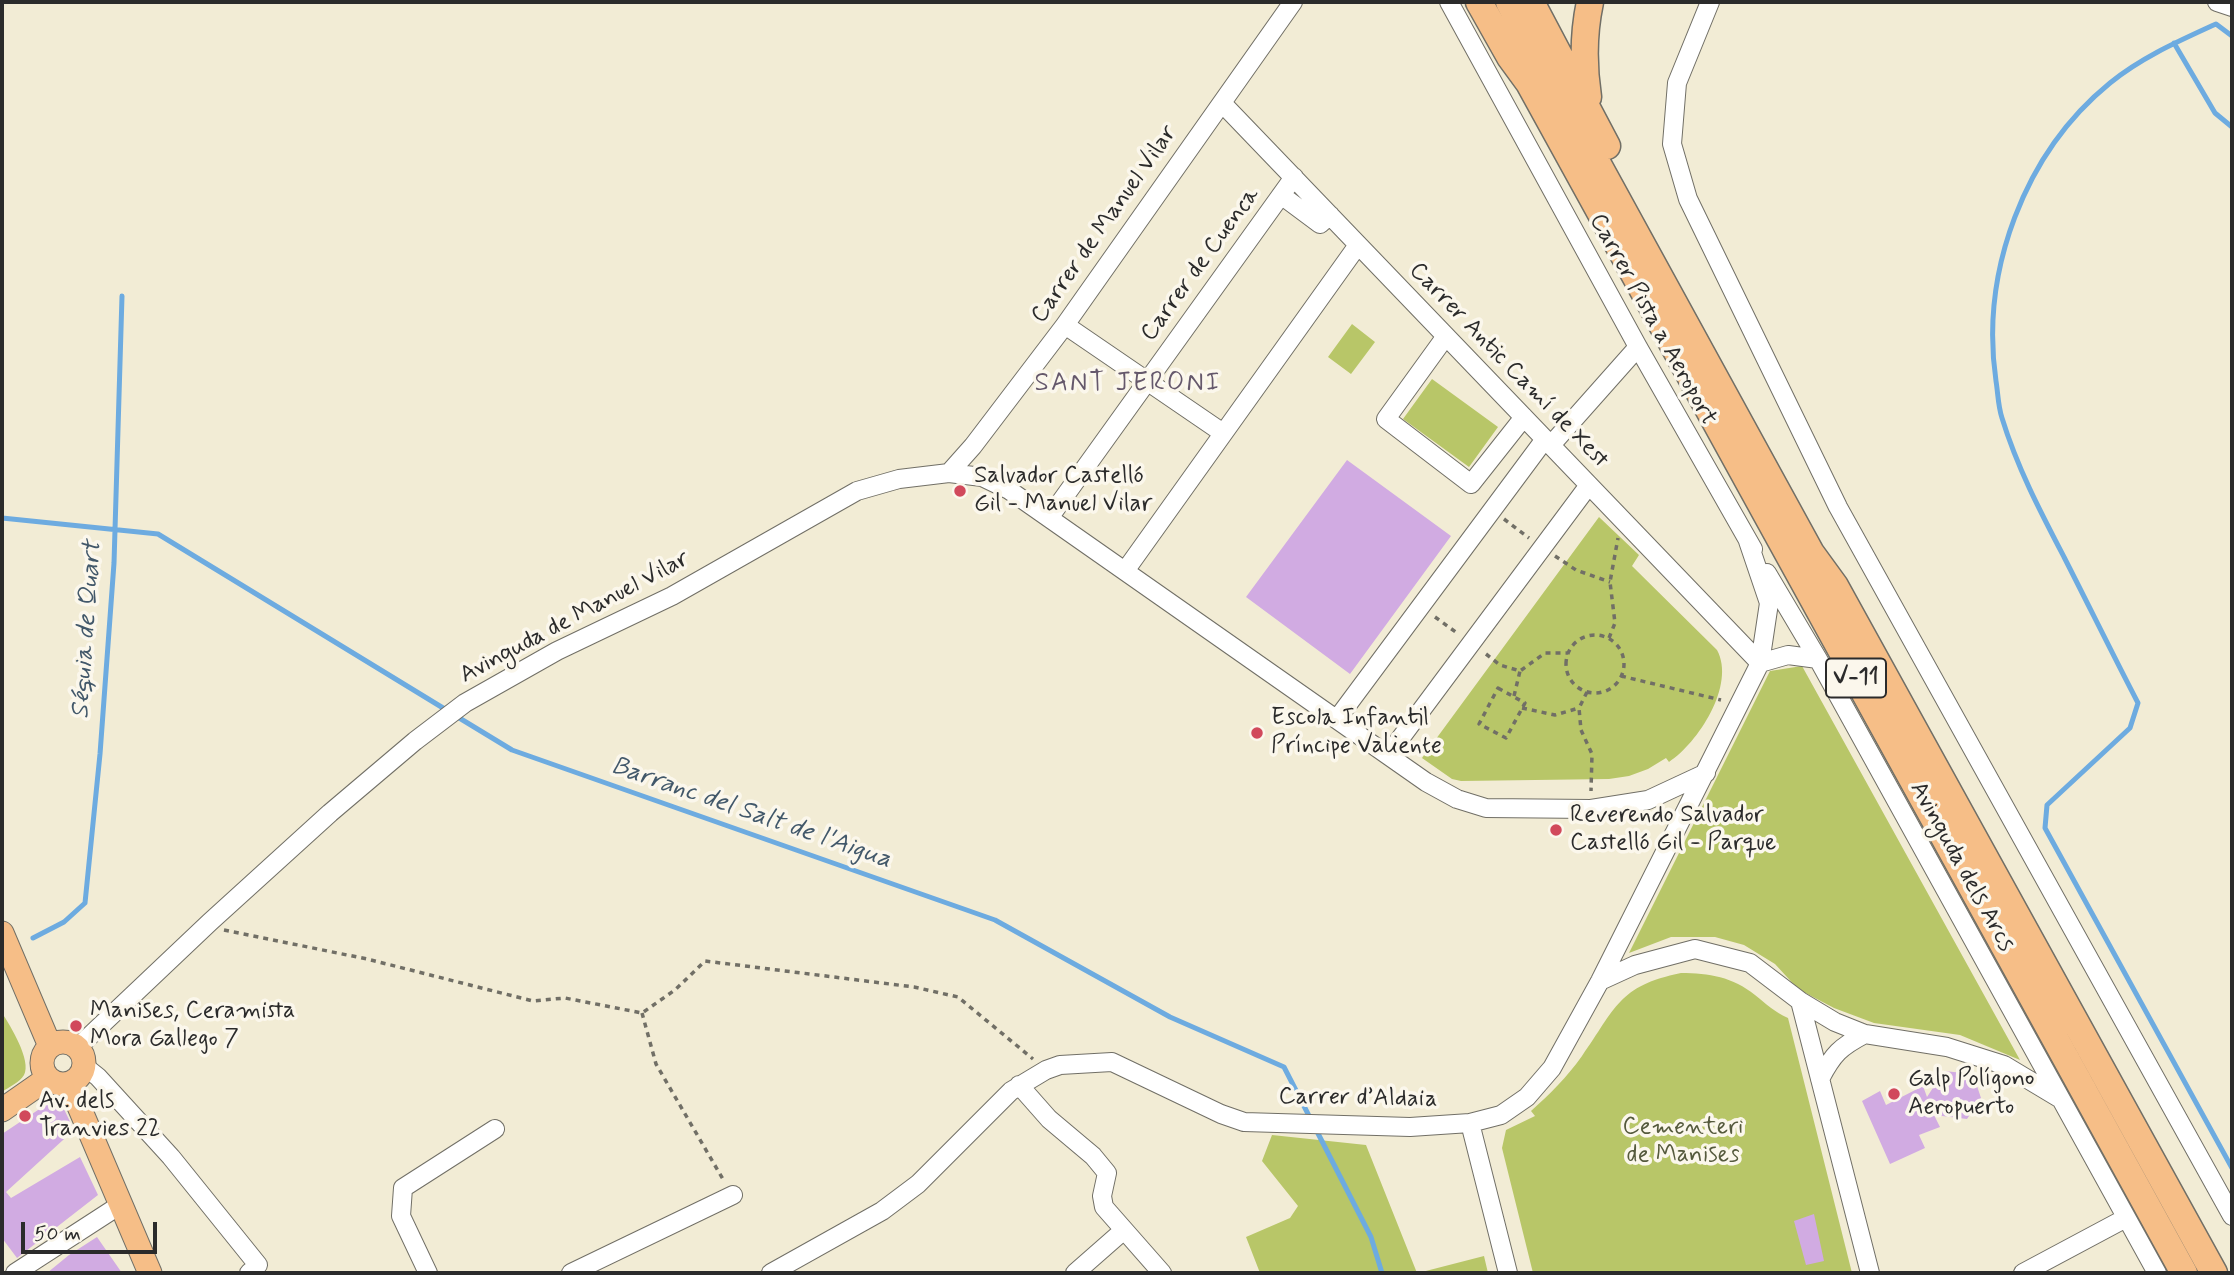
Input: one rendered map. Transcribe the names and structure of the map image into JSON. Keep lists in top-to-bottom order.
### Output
{
  "streets": {
    "highway": ["V-11"],
    "street": [
      "Carrer de Manuel Vilar",
      "Carrer de Cuenca",
      "Carrer Pista a Aeroport",
      "Carrer Antic Camí de Xest",
      "Avinguda de Manuel Vilar",
      "Avinguda dels Arcs",
      "Carrer d’Aldaia"
    ]
  },
  "crossings": [
    ["Carrer de Manuel Vilar", "Carrer Antic Camí de Xest"],
    ["Carrer de Manuel Vilar", "Avinguda de Manuel Vilar"],
    ["Carrer de Cuenca", "Carrer Antic Camí de Xest"],
    ["Carrer de Cuenca", "Avinguda de Manuel Vilar"],
    ["Carrer Pista a Aeroport", "Avinguda dels Arcs"],
    ["Carrer Pista a Aeroport", "Carrer d’Aldaia"],
    ["Carrer Antic Camí de Xest", "Carrer d’Aldaia"],
    ["Avinguda de Manuel Vilar", "Carrer d’Aldaia"],
    ["Avinguda dels Arcs", "Carrer d’Aldaia"]
  ],
  "districts": ["SANT JERONI"],
  "water": ["Séquia de Quart", "Barranc del Salt de l'Aigua"],
  "parks": ["Cementeri de Manises"],
  "places": [
    "Salvador Castelló Gil - Manuel Vilar",
    "Escola Infantil Príncipe Valiente",
    "Reverendo Salvador Castelló Gil - Parque",
    "Manises, Ceramista Mora Gallego 7",
    "Galp Polígono Aeropuerto",
    "Av. dels Tranvies 22"
  ],
  "scale_bar": "50 m"
}
